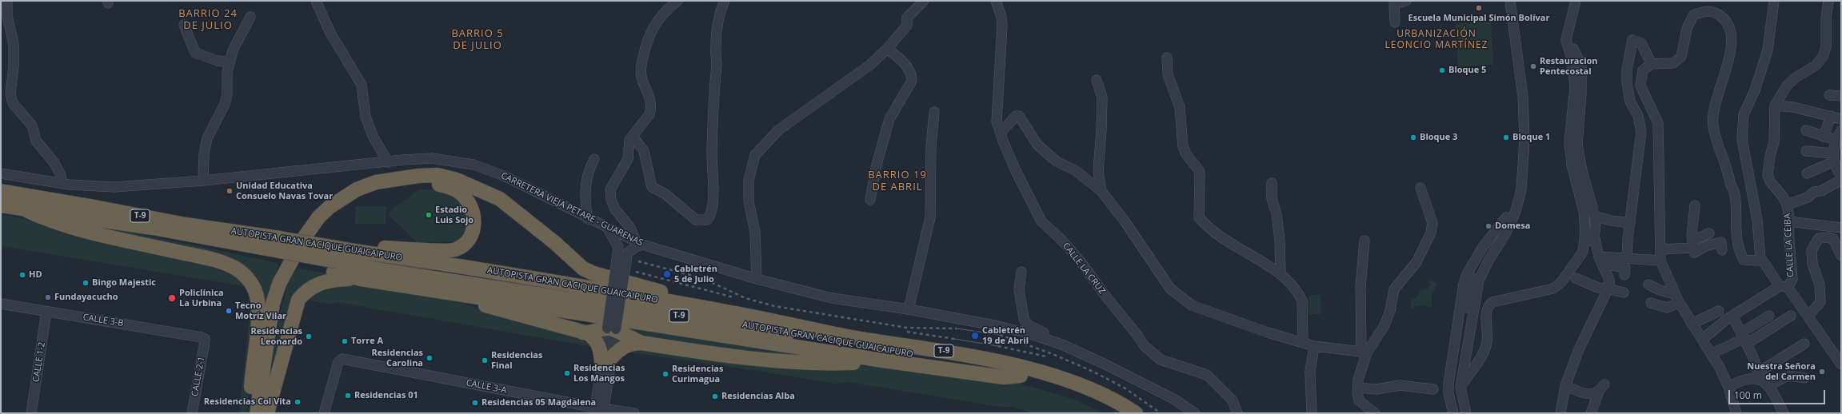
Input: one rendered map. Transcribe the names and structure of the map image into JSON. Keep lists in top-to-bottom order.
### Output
{
  "streets": {
    "highway": ["T-9", "AUTOPISTA GRAN CACIQUE GUAICAIPURO"],
    "street": [
      "CARRETERA VIEJA PETARE - GUARENAS",
      "CALLE LA CEIBA",
      "CALLE LA CRUZ",
      "CALLE 3-B",
      "CALLE 1-2",
      "CALLE 2-1",
      "CALLE 3-A"
    ]
  },
  "crossings": [
    ["CALLE 3-B", "CALLE 1-2"],
    ["CALLE 3-B", "CALLE 2-1"]
  ],
  "districts": [
    "BARRIO 24 DE JULIO",
    "BARRIO 5 DE JULIO",
    "URBANIZACIÓN LEONCIO MARTÍNEZ",
    "BARRIO 19 DE ABRIL"
  ],
  "places": [
    "Escuela Municipal Simón Bolívar",
    "Restauracion Pentecostal",
    "Bloque 5",
    "Bloque 3",
    "Bloque 1",
    "Unidad Educativa Consuelo Navas Tovar",
    "Estadio Luis Sojo",
    "Domesa",
    "Cabletrén 5 de Julio",
    "HD",
    "Bingo Majestic",
    "Fundayacucho",
    "Policlínica La Urbina",
    "Tecno Motríz Vilar",
    "Cabletrén 19 de Abril",
    "Residencias Leonardo",
    "Torre A",
    "Residencias Carolina",
    "Residencias Final",
    "Nuestra Señora del Carmen",
    "Residencias Los Mangos",
    "Residencias Curimagua",
    "Residencias 01",
    "Residencias Alba",
    "Residencias Col Vita",
    "Residencias 05 Magdalena"
  ],
  "scale_bar": "100 m"
}
